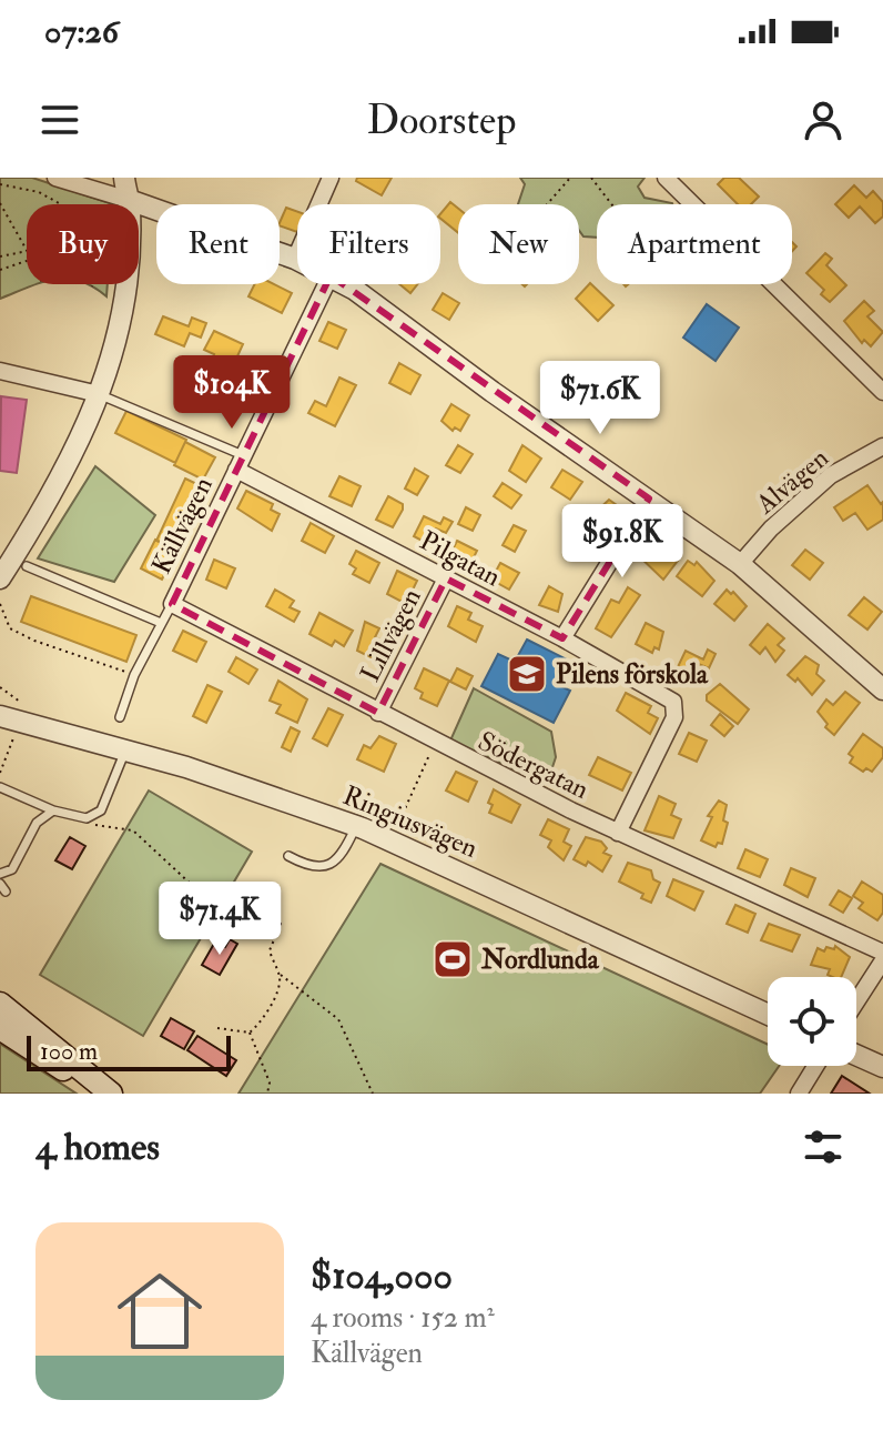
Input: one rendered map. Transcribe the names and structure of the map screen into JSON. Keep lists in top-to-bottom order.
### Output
{
  "streets": {
    "street": [
      "Alvägen",
      "Källvägen",
      "Pilgatan",
      "Lillvägen",
      "Södergatan",
      "Ringiusvägen"
    ]
  },
  "crossings": [
    ["Källvägen", "Pilgatan"],
    ["Källvägen", "Södergatan"],
    ["Pilgatan", "Lillvägen"],
    ["Pilgatan", "Södergatan"],
    ["Lillvägen", "Södergatan"]
  ],
  "places": {
    "school or university": ["Pilens förskola"],
    "sports": ["Nordlunda"]
  },
  "scale_bar": "100 m",
  "page": {
    "status": "07:26",
    "header": "Doorstep",
    "chip": [
      "Buy",
      "Rent",
      "Filters",
      "New",
      "Apartment"
    ],
    "price": [
      "$104K",
      "$71.6K",
      "$91.8K",
      "$71.4K"
    ],
    "scale": "100 m",
    "heading": "4 homes",
    "list": [
      {
        "name": "$104,000",
        "note": "4 rooms · 152 m² · Källvägen"
      }
    ]
  }
}
